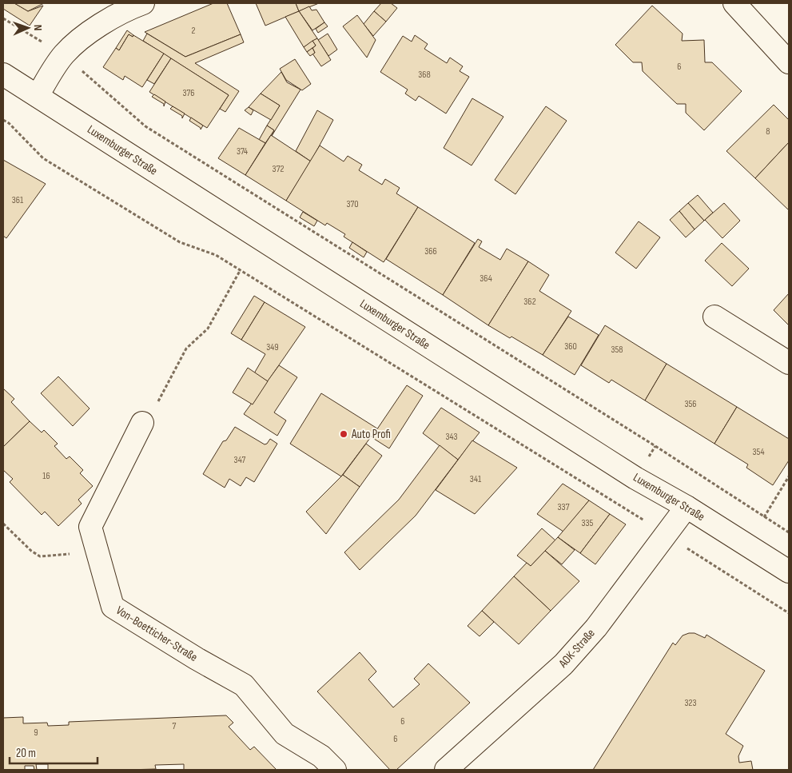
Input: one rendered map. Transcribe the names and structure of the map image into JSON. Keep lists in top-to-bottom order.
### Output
{
  "streets": {
    "street": ["Luxemburger Straße", "Von-Boetticher-Straße", "AOK-Straße"]
  },
  "crossings": [
    ["Luxemburger Straße", "AOK-Straße"]
  ],
  "places": ["Auto Profi"],
  "house_numbers": [
    "2",
    "6",
    "368",
    "376",
    "8",
    "374",
    "372",
    "361",
    "370",
    "366",
    "364",
    "362",
    "360",
    "349",
    "358",
    "356",
    "343",
    "354",
    "347",
    "16",
    "341",
    "337",
    "335",
    "323",
    "6",
    "7",
    "9",
    "6"
  ],
  "scale_bar": "20 m",
  "north": "right"
}
